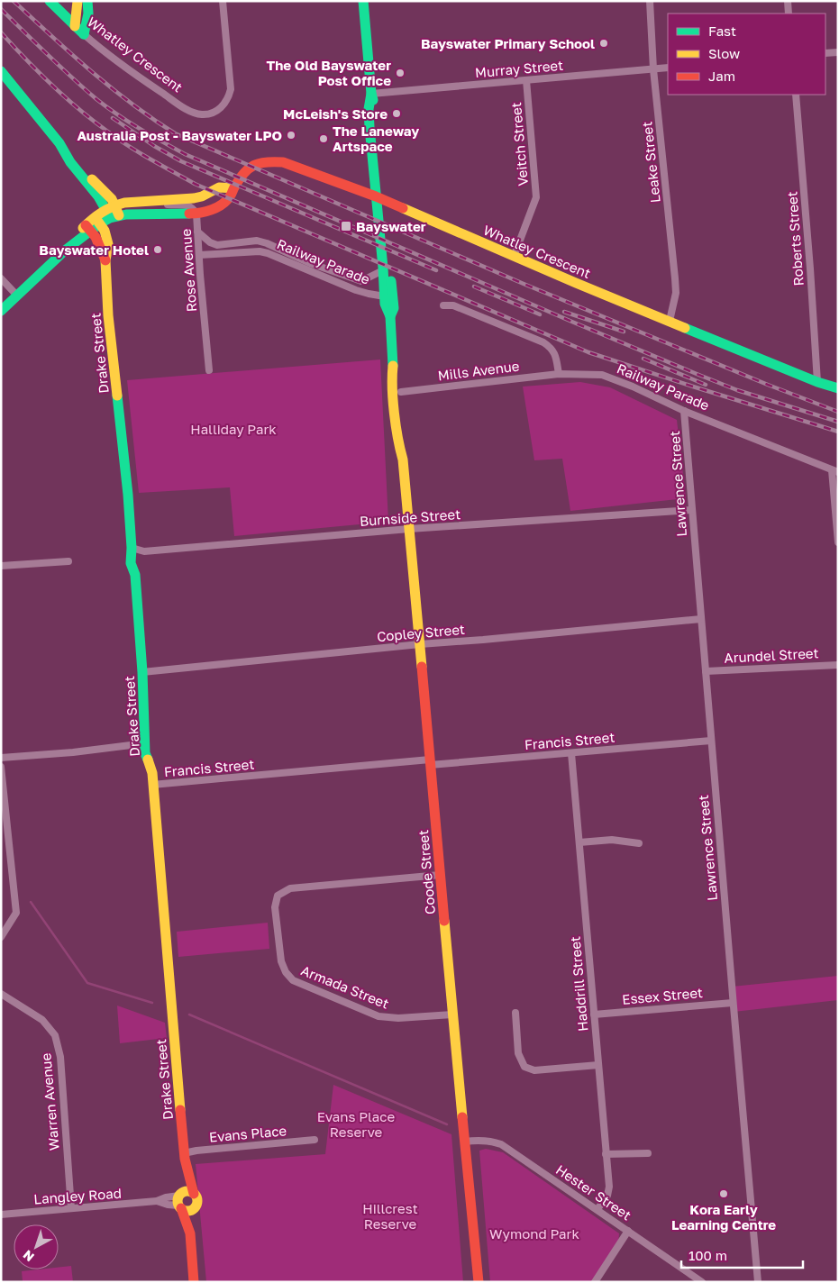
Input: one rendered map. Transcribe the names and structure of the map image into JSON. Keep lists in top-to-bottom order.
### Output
{
  "streets": {
    "main road": ["Whatley Crescent", "Drake Street", "Coode Street"],
    "street": [
      "Murray Street",
      "Veitch Street",
      "Leake Street",
      "Roberts Street",
      "Railway Parade",
      "Rose Avenue",
      "Mills Avenue",
      "Lawrence Street",
      "Burnside Street",
      "Copley Street",
      "Arundel Street",
      "Francis Street",
      "Haddrill Street",
      "Armada Street",
      "Essex Street",
      "Warren Avenue",
      "Evans Place",
      "Hester Street",
      "Langley Road"
    ]
  },
  "crossings": [
    ["Whatley Crescent", "Veitch Street"],
    ["Whatley Crescent", "Leake Street"],
    ["Whatley Crescent", "Roberts Street"],
    ["Whatley Crescent", "Rose Avenue"],
    ["Whatley Crescent", "Coode Street"],
    ["Murray Street", "Veitch Street"],
    ["Murray Street", "Leake Street"],
    ["Murray Street", "Coode Street"],
    ["Railway Parade", "Rose Avenue"],
    ["Railway Parade", "Mills Avenue"],
    ["Railway Parade", "Lawrence Street"],
    ["Railway Parade", "Coode Street"],
    ["Drake Street", "Burnside Street"],
    ["Drake Street", "Copley Street"],
    ["Drake Street", "Francis Street"],
    ["Drake Street", "Evans Place"],
    ["Drake Street", "Langley Road"],
    ["Mills Avenue", "Coode Street"],
    ["Lawrence Street", "Burnside Street"],
    ["Lawrence Street", "Copley Street"],
    ["Lawrence Street", "Arundel Street"],
    ["Lawrence Street", "Francis Street"],
    ["Lawrence Street", "Essex Street"],
    ["Burnside Street", "Coode Street"],
    ["Copley Street", "Coode Street"],
    ["Francis Street", "Coode Street"],
    ["Francis Street", "Haddrill Street"],
    ["Coode Street", "Armada Street"],
    ["Coode Street", "Hester Street"],
    ["Haddrill Street", "Essex Street"],
    ["Haddrill Street", "Hester Street"],
    ["Warren Avenue", "Langley Road"]
  ],
  "parks": [
    "Halliday Park",
    "Evans Place Reserve",
    "Hillcrest Reserve",
    "Wymond Park"
  ],
  "places": {
    "other": [
      "Bayswater Primary School",
      "The Old Bayswater Post Office",
      "McLeish's Store",
      "Australia Post - Bayswater LPO",
      "The Laneway Artspace",
      "Bayswater Hotel",
      "Kora Early Learning Centre"
    ],
    "transit": ["Bayswater"]
  },
  "legend": ["Fast", "Slow", "Jam"],
  "scale_bar": "100 m",
  "north": "bottom left"
}
